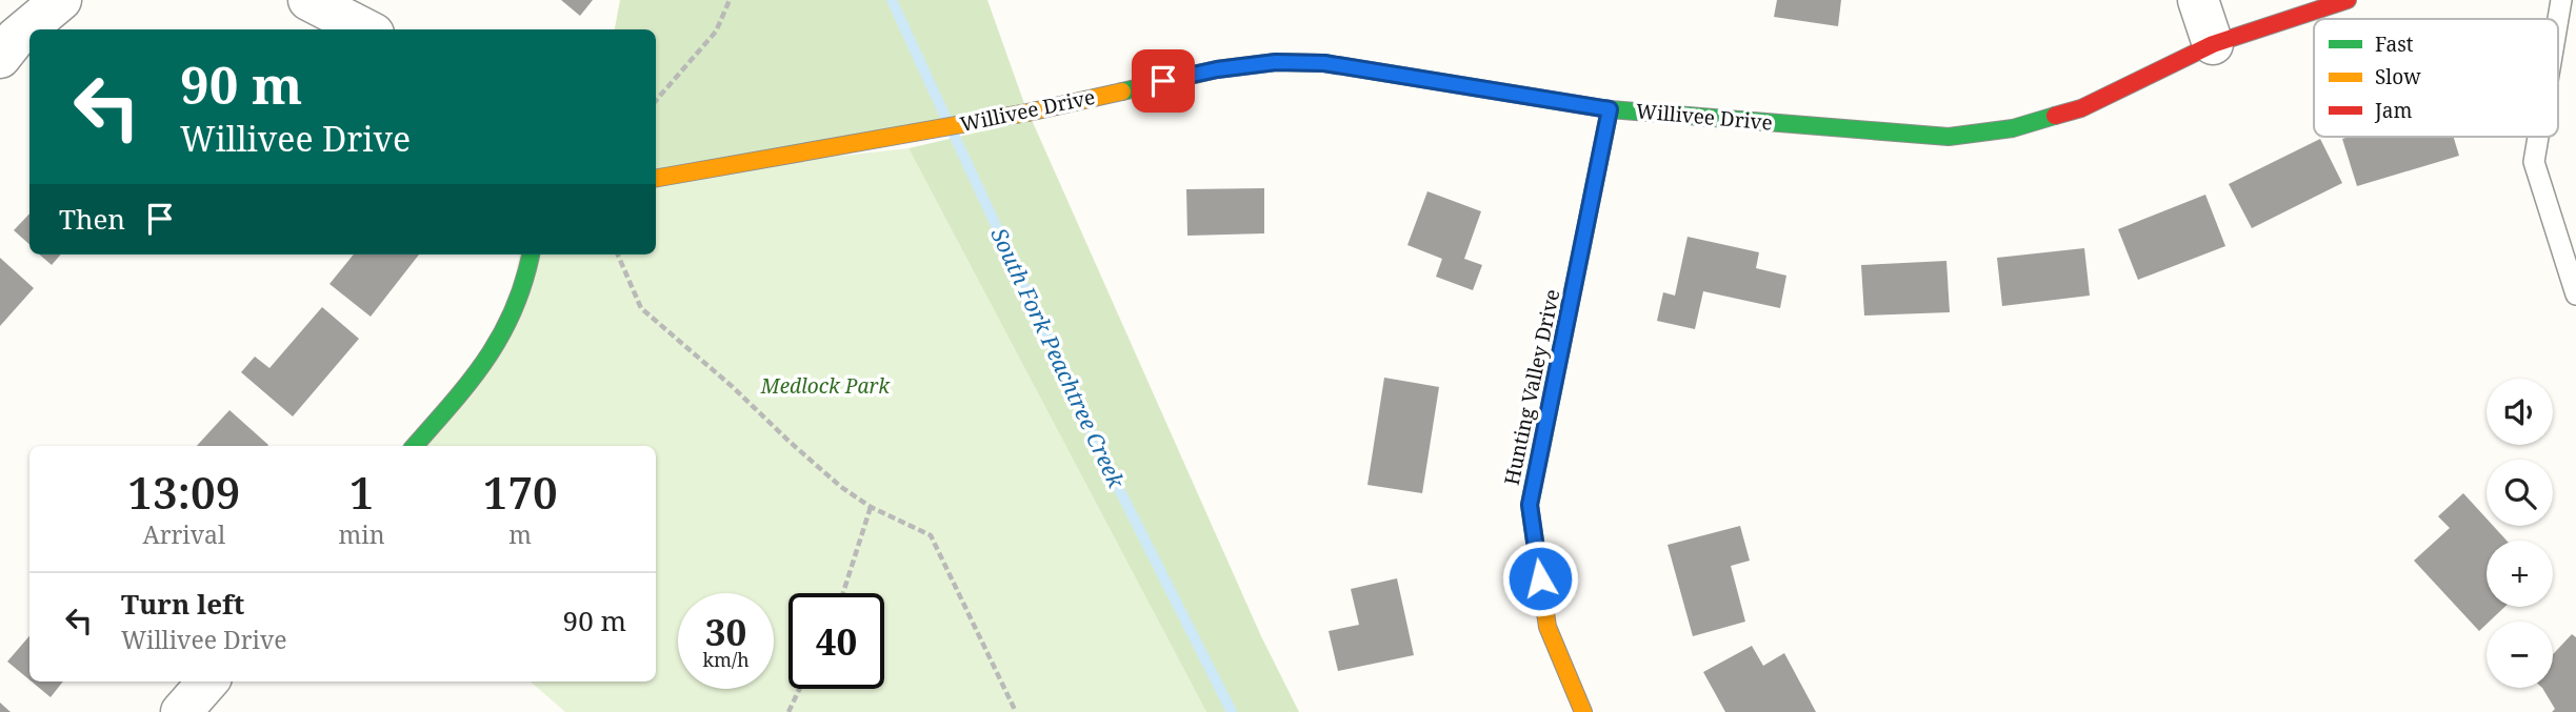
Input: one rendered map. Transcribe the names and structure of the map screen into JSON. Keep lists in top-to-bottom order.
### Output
{
  "streets": {
    "street": ["Willivee Drive", "Hunting Valley Drive"]
  },
  "crossings": [
    ["Willivee Drive", "Hunting Valley Drive"]
  ],
  "water": ["South Fork Peachtree Creek"],
  "parks": ["Medlock Park"],
  "legend": ["Fast", "Slow", "Jam"],
  "page": {
    "turn": ["90 m", "Willivee Drive"],
    "then": "Then",
    "map_buttons": ["+", "−"],
    "eta": [
      "13:09",
      "Arrival",
      "1",
      "min",
      "170",
      "m"
    ],
    "list": [
      {
        "name": "Turn left",
        "note": "Willivee Drive",
        "value": "90 m"
      }
    ],
    "speed": "30 km/h",
    "limit": "40"
  }
}
